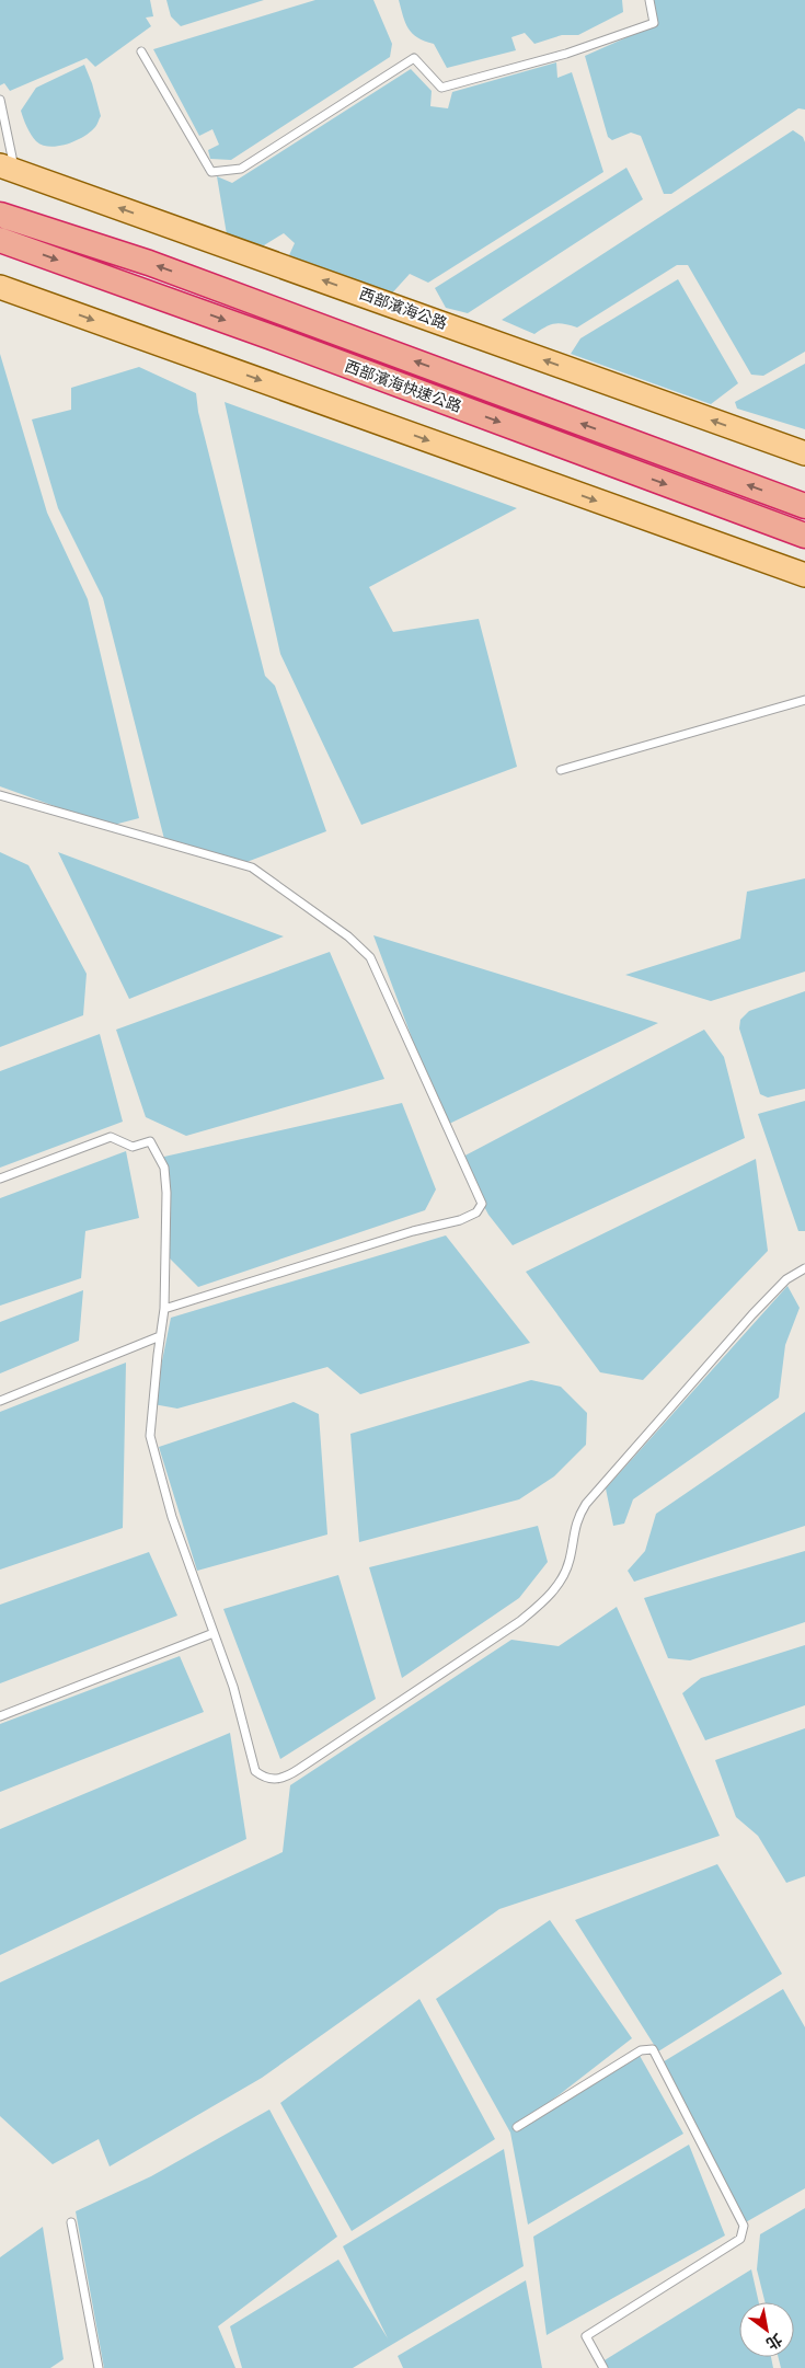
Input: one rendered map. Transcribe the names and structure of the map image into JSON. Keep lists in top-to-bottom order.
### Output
{
  "streets": {
    "highway": ["西部濱海快速公路"],
    "main road": ["西部濱海公路"]
  },
  "north": "bottom right"
}
